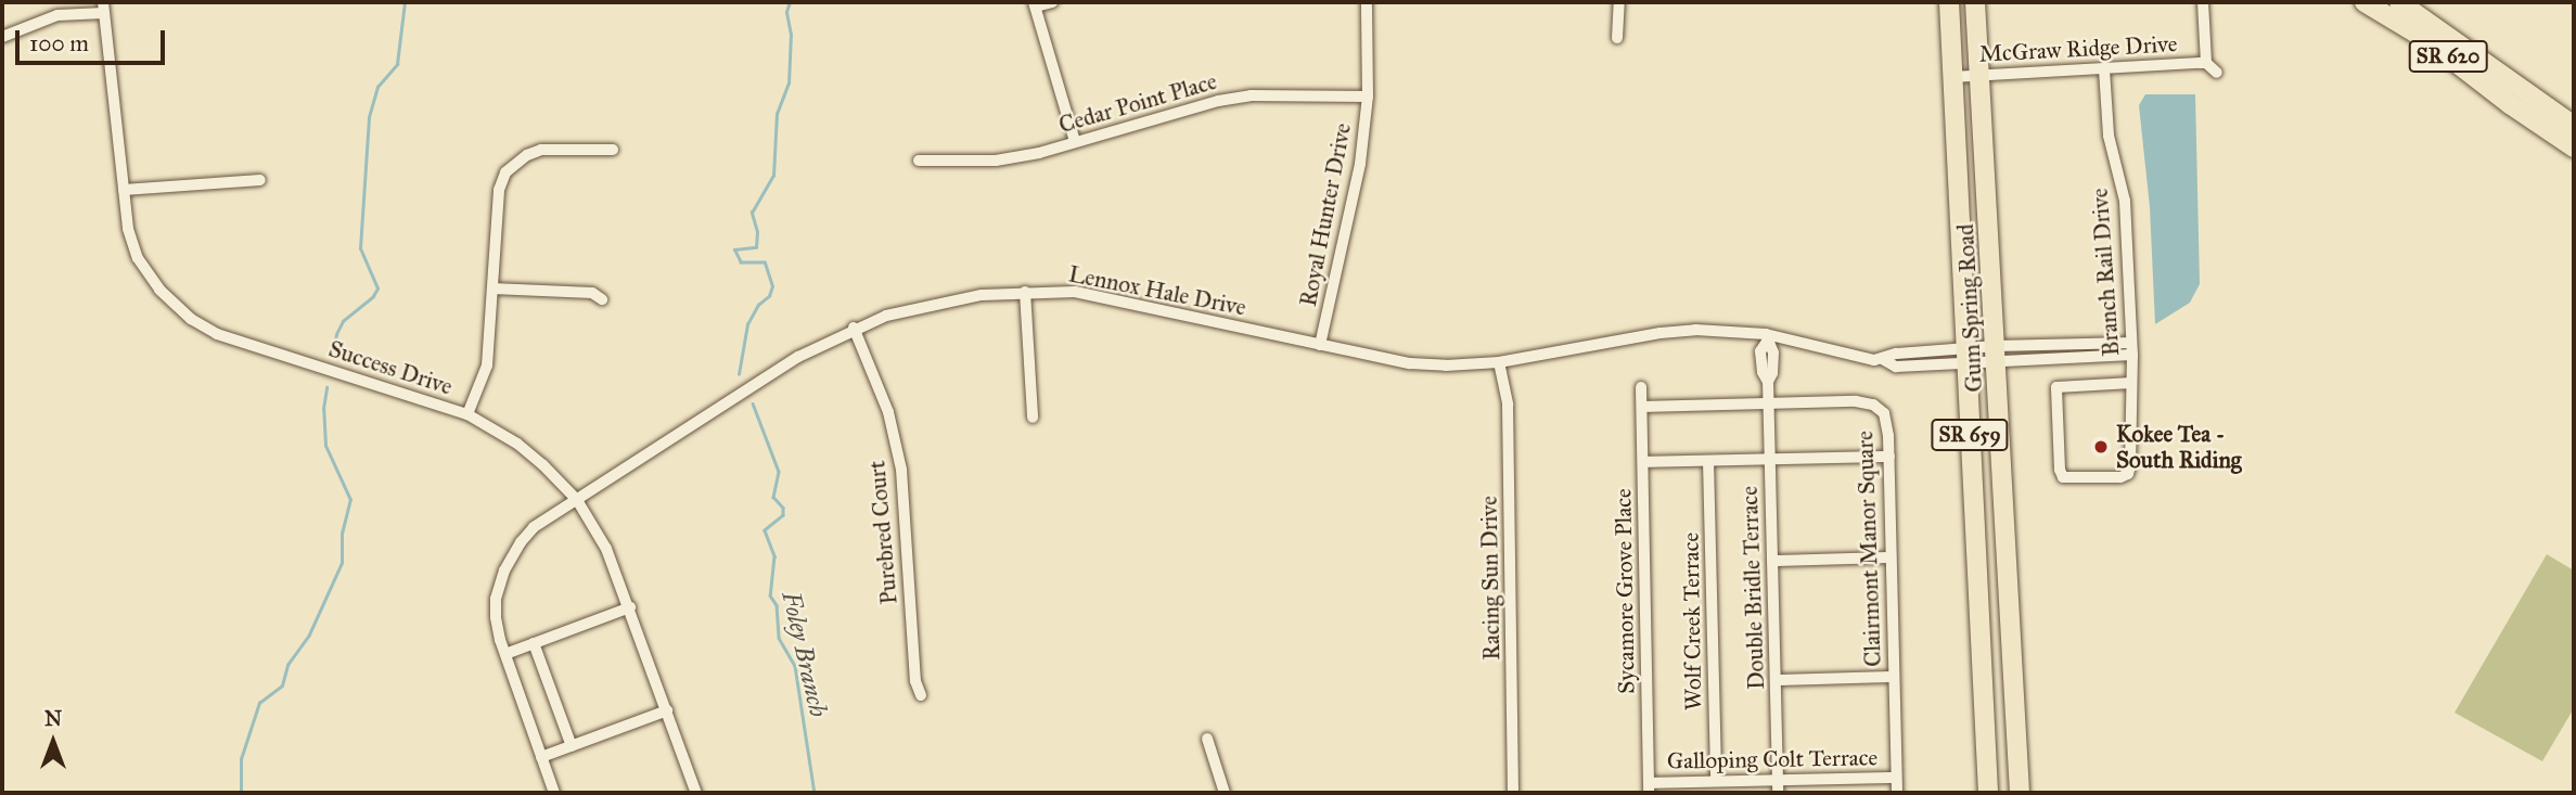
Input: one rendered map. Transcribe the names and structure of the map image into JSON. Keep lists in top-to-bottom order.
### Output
{
  "streets": {
    "main road": ["SR 620", "Gum Spring Road", "SR 659"],
    "street": [
      "McGraw Ridge Drive",
      "Cedar Point Place",
      "Royal Hunter Drive",
      "Branch Rail Drive",
      "Lennox Hale Drive",
      "Success Drive",
      "Purebred Court",
      "Clairmont Manor Square",
      "Racing Sun Drive",
      "Double Bridle Terrace",
      "Sycamore Grove Place",
      "Wolf Creek Terrace",
      "Galloping Colt Terrace"
    ]
  },
  "crossings": [
    ["McGraw Ridge Drive", "Branch Rail Drive"],
    ["McGraw Ridge Drive", "Gum Spring Road"],
    ["Cedar Point Place", "Royal Hunter Drive"],
    ["Royal Hunter Drive", "Lennox Hale Drive"],
    ["Branch Rail Drive", "Lennox Hale Drive"],
    ["Lennox Hale Drive", "Gum Spring Road"],
    ["Lennox Hale Drive", "Success Drive"],
    ["Lennox Hale Drive", "Purebred Court"],
    ["Lennox Hale Drive", "Racing Sun Drive"],
    ["Lennox Hale Drive", "Double Bridle Terrace"],
    ["Clairmont Manor Square", "Double Bridle Terrace"],
    ["Clairmont Manor Square", "Sycamore Grove Place"],
    ["Clairmont Manor Square", "Galloping Colt Terrace"],
    ["Double Bridle Terrace", "Galloping Colt Terrace"],
    ["Sycamore Grove Place", "Galloping Colt Terrace"],
    ["Wolf Creek Terrace", "Galloping Colt Terrace"]
  ],
  "water": ["Foley Branch"],
  "places": ["Kokee Tea - South Riding"],
  "scale_bar": "100 m",
  "north": "top"
}
